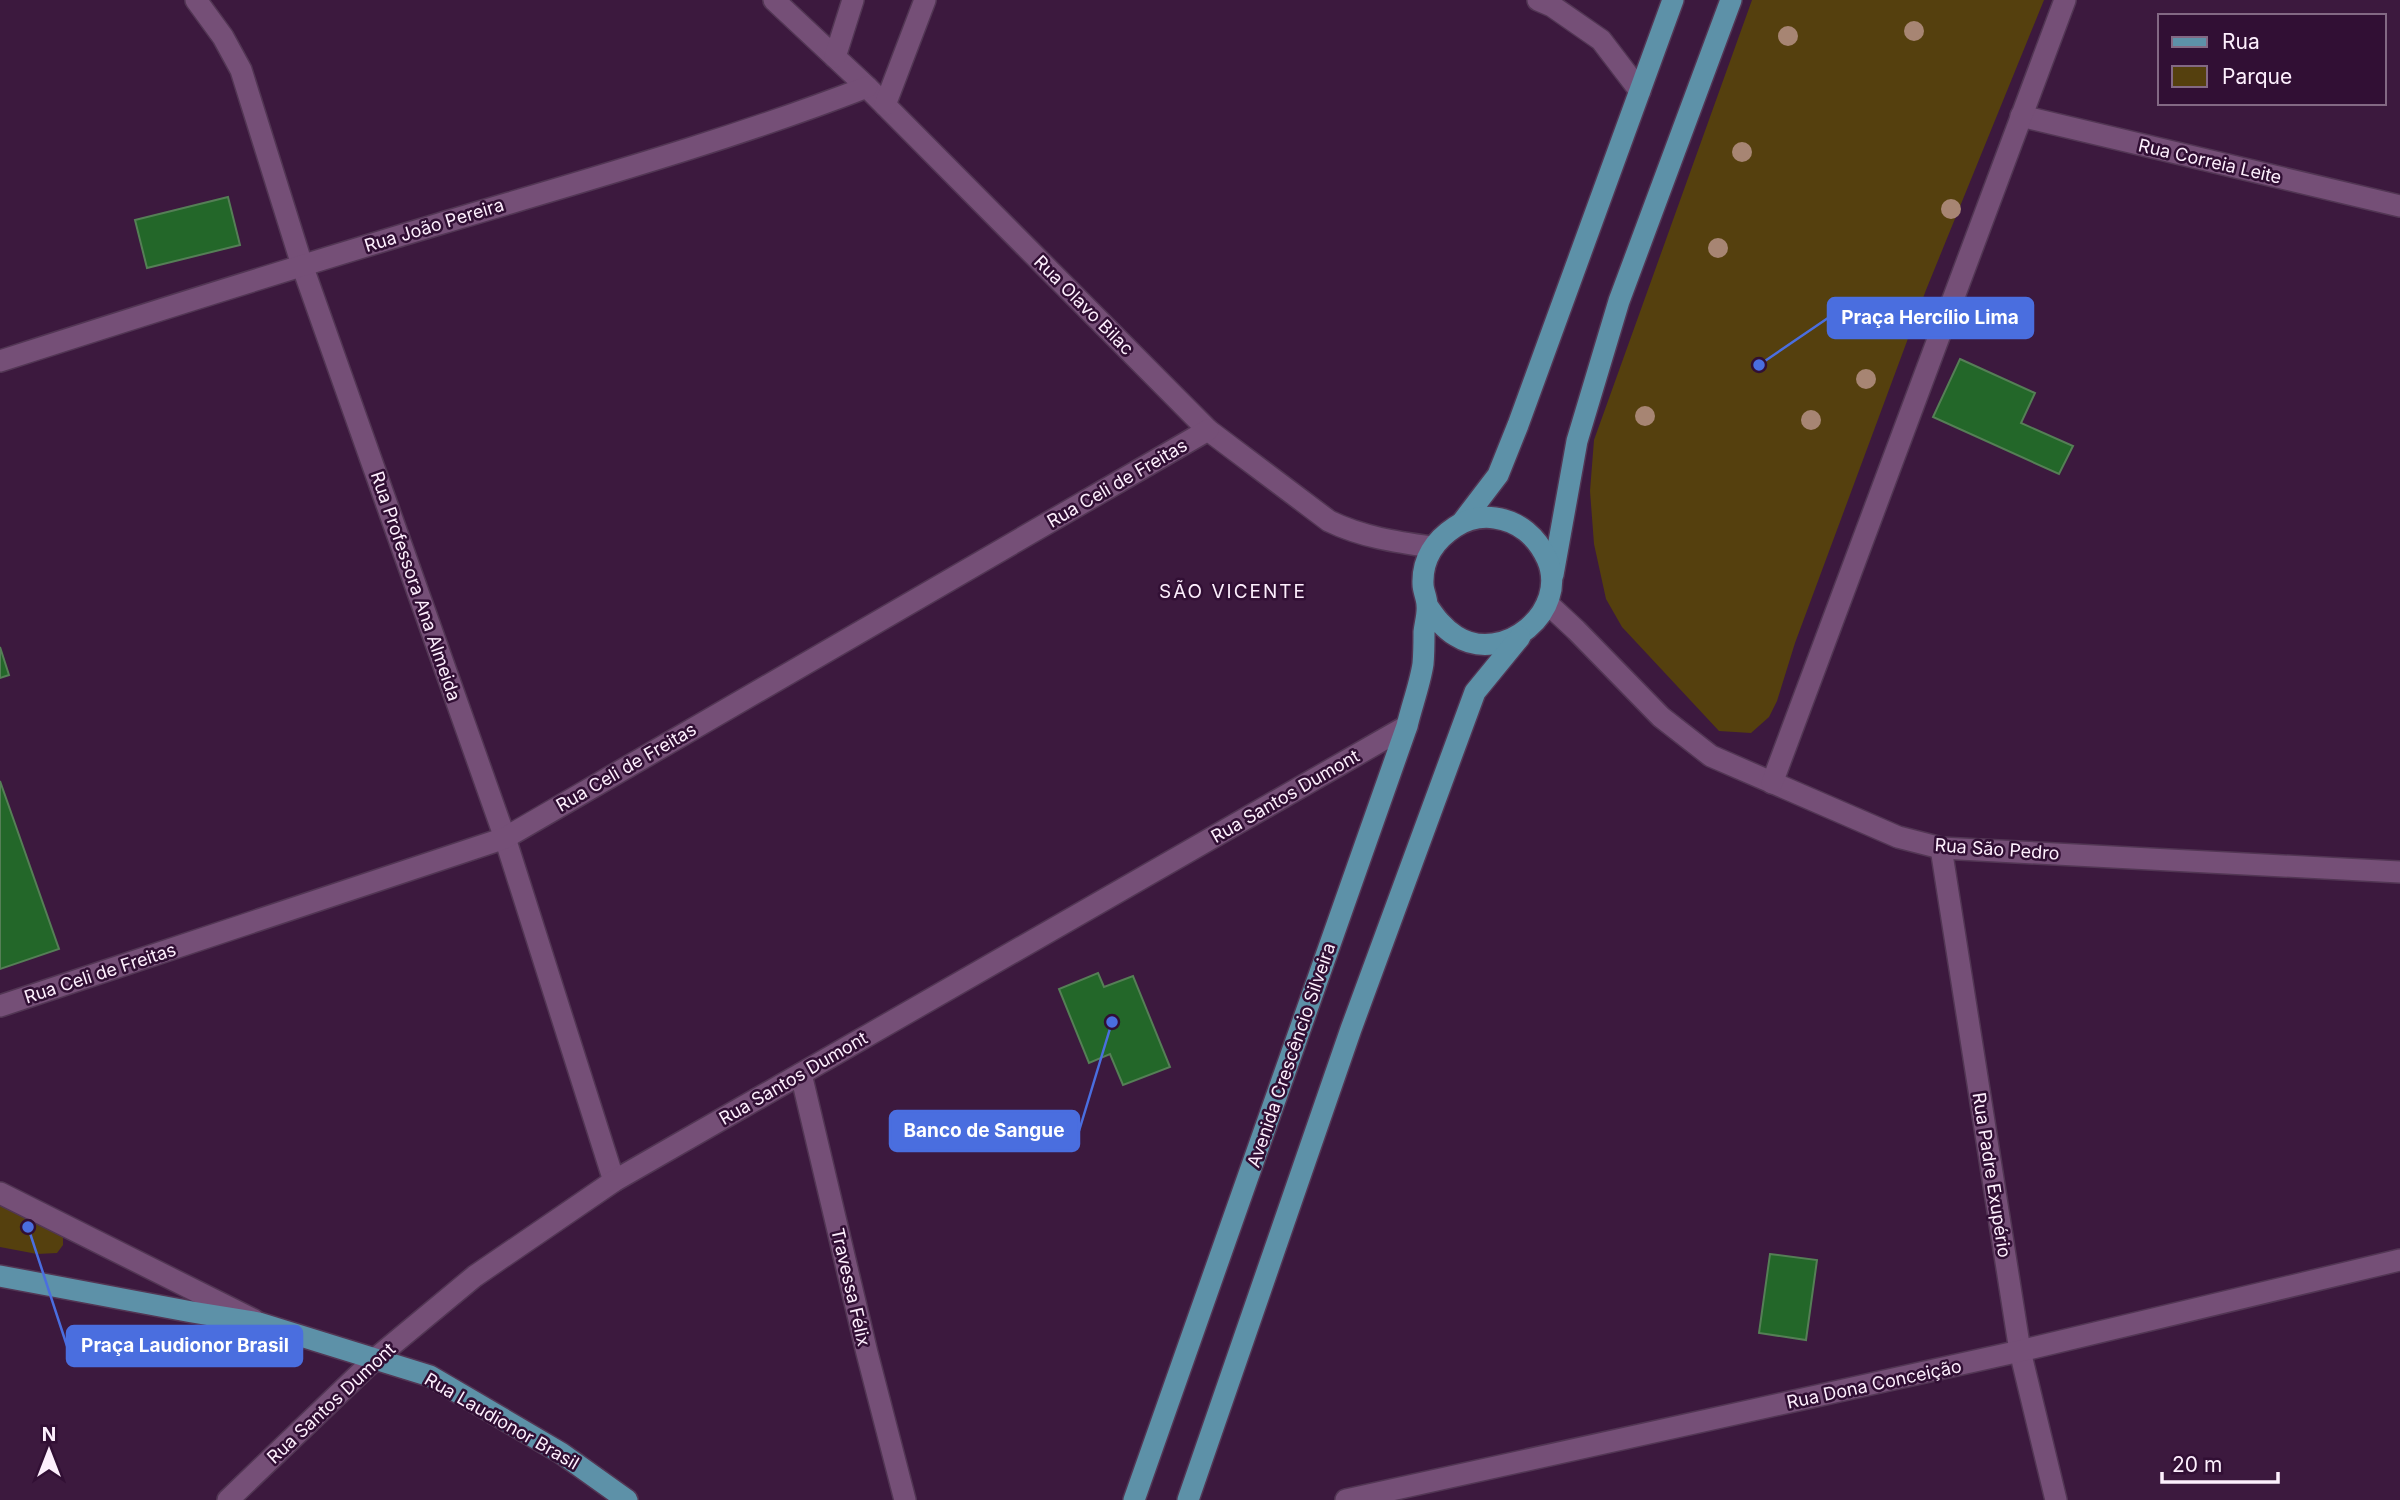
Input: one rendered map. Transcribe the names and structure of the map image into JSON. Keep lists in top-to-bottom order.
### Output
{
  "streets": {
    "main road": ["Avenida Crescêncio Silveira", "Rua Laudionor Brasil"],
    "street": [
      "Rua Correia Leite",
      "Rua João Pereira",
      "Rua Olavo Bilac",
      "Rua Celi de Freitas",
      "Rua Professora Ana Almeida",
      "Rua Santos Dumont",
      "Rua São Pedro",
      "Rua Padre Exupério",
      "Travessa Félix",
      "Rua Dona Conceição"
    ]
  },
  "crossings": [
    ["Rua João Pereira", "Rua Olavo Bilac"],
    ["Rua João Pereira", "Rua Professora Ana Almeida"],
    ["Rua Olavo Bilac", "Rua Celi de Freitas"],
    ["Rua Olavo Bilac", "Rua São Pedro"],
    ["Rua Olavo Bilac", "Avenida Crescêncio Silveira"],
    ["Rua Celi de Freitas", "Rua Professora Ana Almeida"],
    ["Rua Professora Ana Almeida", "Rua Santos Dumont"],
    ["Rua Santos Dumont", "Avenida Crescêncio Silveira"],
    ["Rua Santos Dumont", "Travessa Félix"],
    ["Rua Santos Dumont", "Rua Laudionor Brasil"],
    ["Rua São Pedro", "Avenida Crescêncio Silveira"],
    ["Rua São Pedro", "Rua Padre Exupério"],
    ["Rua Padre Exupério", "Rua Dona Conceição"]
  ],
  "districts": ["SÃO VICENTE"],
  "places": ["Praça Hercílio Lima", "Banco de Sangue", "Praça Laudionor Brasil"],
  "legend": ["Rua", "Parque"],
  "scale_bar": "20 m",
  "north": "top"
}
